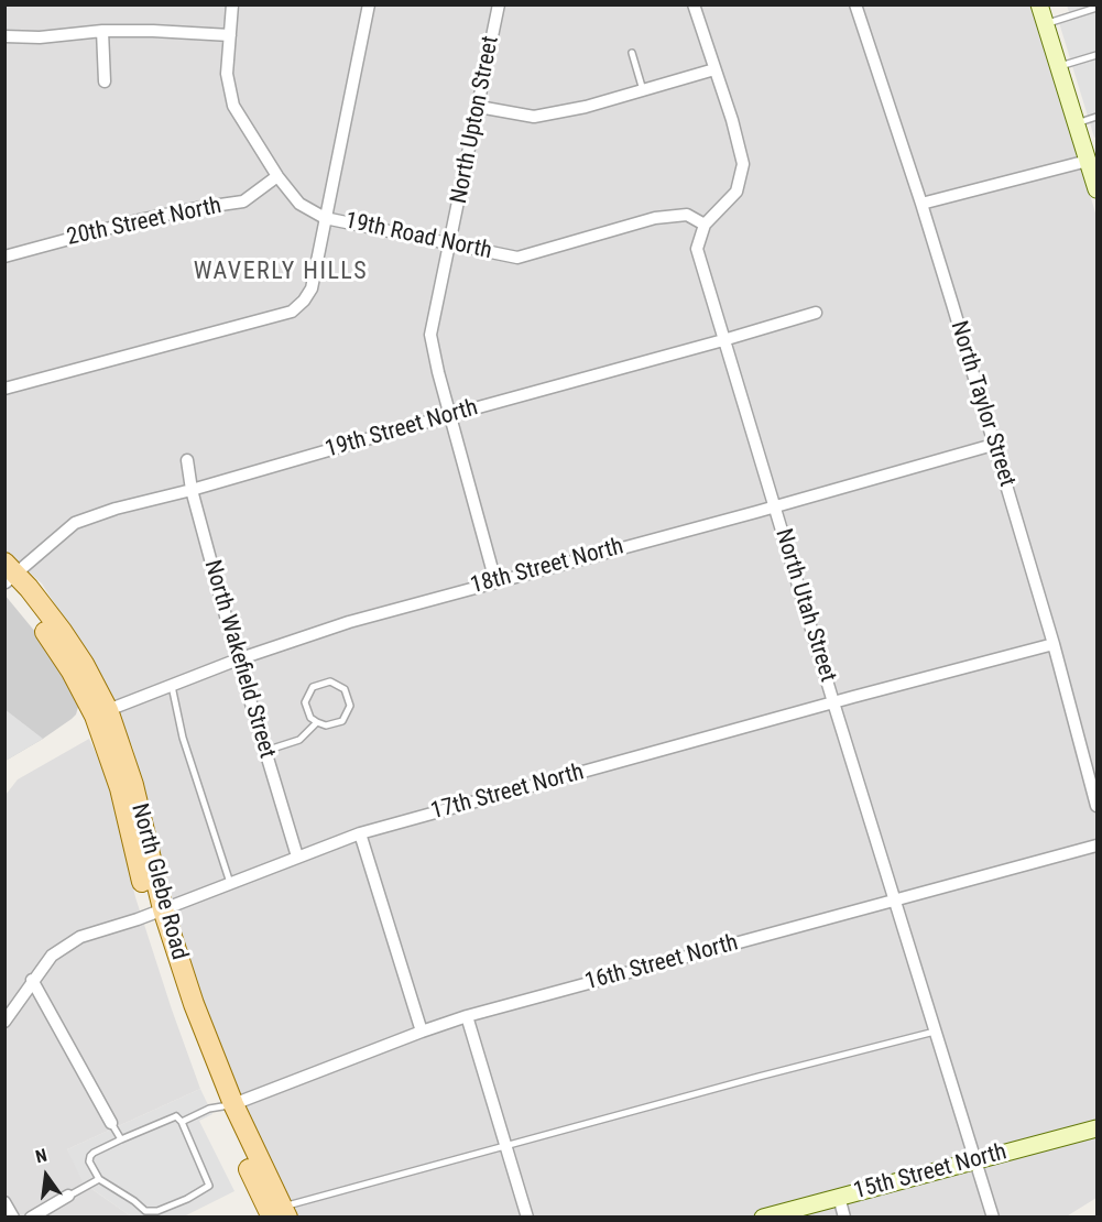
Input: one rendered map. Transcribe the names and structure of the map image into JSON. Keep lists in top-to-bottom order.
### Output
{
  "streets": {
    "main road": ["North Glebe Road"],
    "street": [
      "North Upton Street",
      "20th Street North",
      "19th Road North",
      "North Taylor Street",
      "19th Street North",
      "18th Street North",
      "North Utah Street",
      "North Wakefield Street",
      "17th Street North",
      "16th Street North",
      "15th Street North"
    ]
  },
  "crossings": [
    ["North Upton Street", "19th Road North"],
    ["North Upton Street", "19th Street North"],
    ["North Upton Street", "18th Street North"],
    ["19th Road North", "North Utah Street"],
    ["North Taylor Street", "18th Street North"],
    ["North Taylor Street", "17th Street North"],
    ["19th Street North", "North Utah Street"],
    ["19th Street North", "North Wakefield Street"],
    ["19th Street North", "North Glebe Road"],
    ["18th Street North", "North Utah Street"],
    ["18th Street North", "North Wakefield Street"],
    ["18th Street North", "North Glebe Road"],
    ["North Utah Street", "17th Street North"],
    ["North Utah Street", "16th Street North"],
    ["North Utah Street", "15th Street North"],
    ["North Wakefield Street", "17th Street North"],
    ["17th Street North", "North Glebe Road"],
    ["North Glebe Road", "16th Street North"]
  ],
  "districts": ["WAVERLY HILLS"],
  "north": "top"
}
